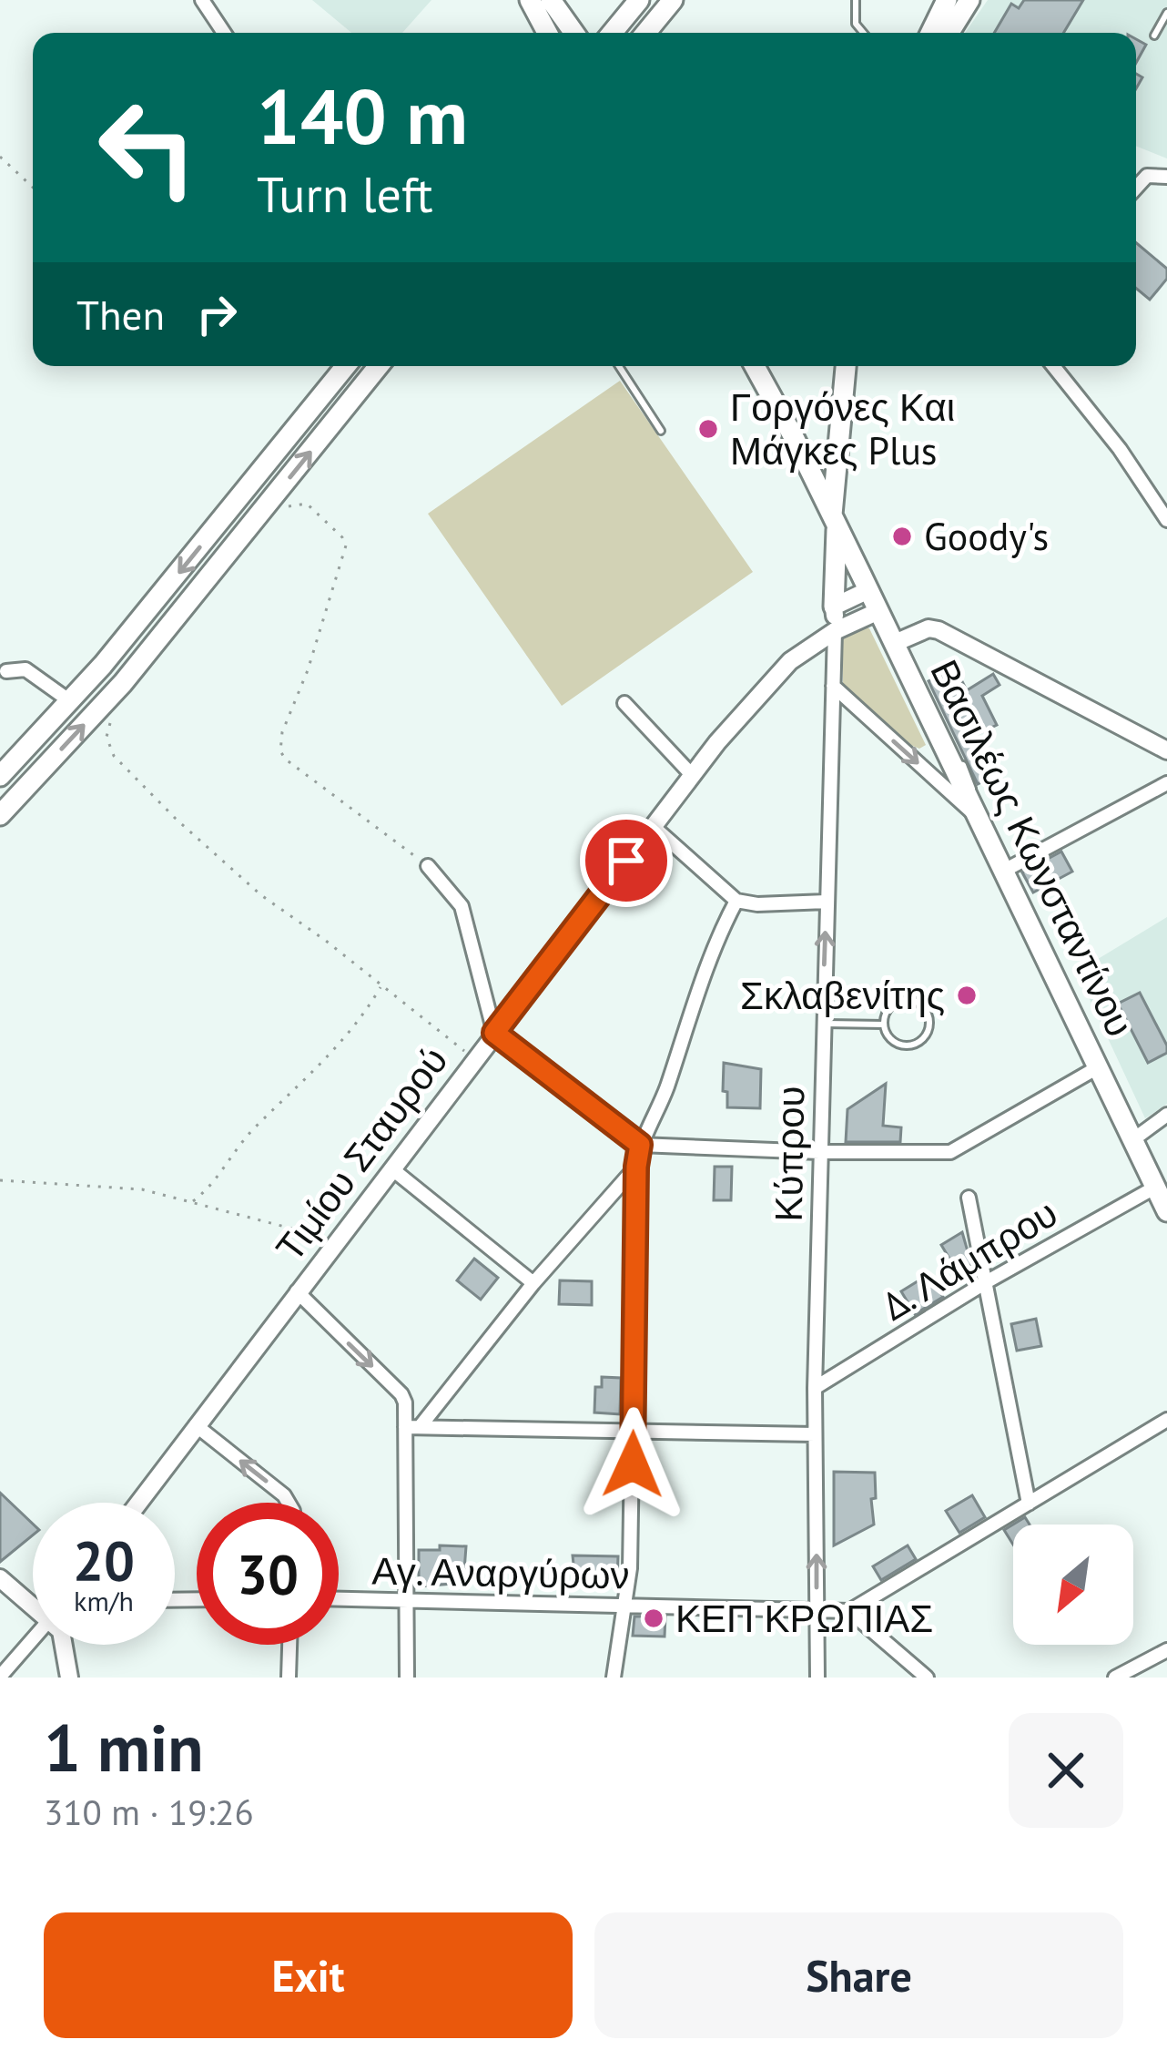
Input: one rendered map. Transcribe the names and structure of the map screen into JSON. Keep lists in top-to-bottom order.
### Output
{
  "streets": {
    "main road": ["Βασιλέως Κωνσταντίνου"],
    "street": [
      "Τιμίου Σταυρού",
      "Κύπρου",
      "Δ. Λάμπρου",
      "Αγ. Αναργύρων"
    ]
  },
  "crossings": [
    ["Βασιλέως Κωνσταντίνου", "Τιμίου Σταυρού"],
    ["Βασιλέως Κωνσταντίνου", "Δ. Λάμπρου"],
    ["Τιμίου Σταυρού", "Κύπρου"],
    ["Κύπρου", "Δ. Λάμπρου"],
    ["Κύπρου", "Αγ. Αναργύρων"]
  ],
  "places": [
    "Γοργόνες Και Μάγκες Plus",
    "Goody's",
    "Σκλαβενίτης",
    "ΚΕΠ ΚΡΩΠΙΑΣ"
  ],
  "north": "bottom left",
  "page": {
    "turn": ["140 m", "Turn left"],
    "then": "Then",
    "speed": "20 km/h",
    "limit": "30",
    "heading": ["1 min", "310 m · 19:26"],
    "buttons": ["Exit", "Share"]
  }
}
